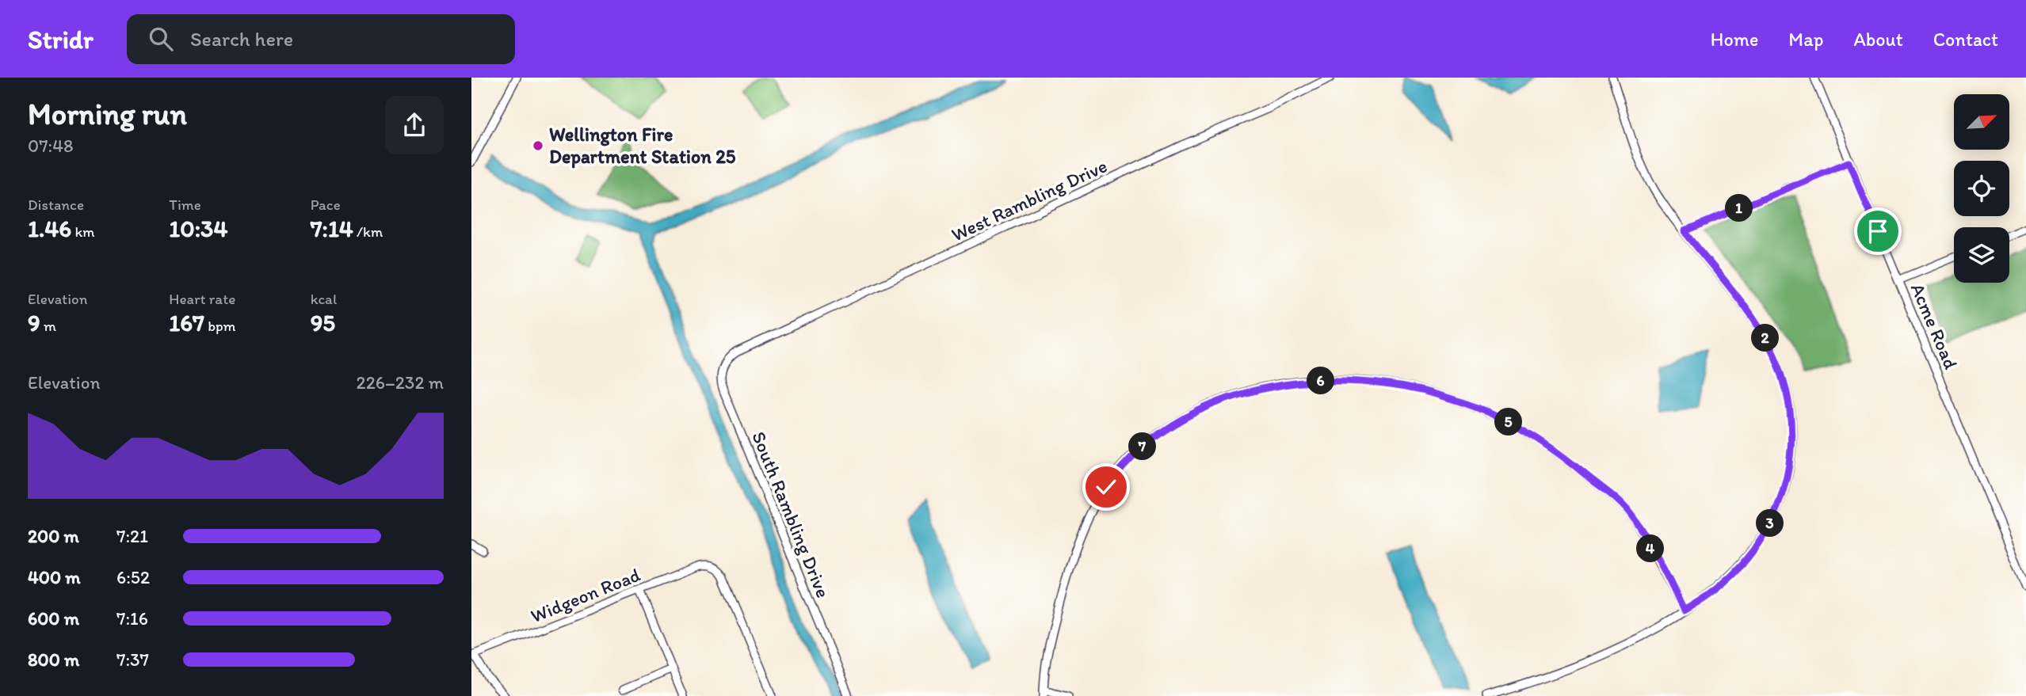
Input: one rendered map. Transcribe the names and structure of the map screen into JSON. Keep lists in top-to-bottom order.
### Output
{
  "streets": {
    "street": [
      "West Rambling Drive",
      "Acme Road",
      "South Rambling Drive",
      "Widgeon Road"
    ]
  },
  "crossings": [
    ["West Rambling Drive", "South Rambling Drive"]
  ],
  "places": ["Wellington Fire Department Station 25"],
  "north": "top right",
  "page": {
    "header": "Stridr",
    "search": "Search here",
    "nav": [
      "Home",
      "Map",
      "About",
      "Contact"
    ],
    "heading": ["Morning run", "07:48"],
    "stats": [
      ["Distance", "1.46 km"],
      ["Time", "10:34"],
      ["Pace", "7:14 /km"],
      ["Elevation", "9 m"],
      ["Heart rate", "167 bpm"],
      ["kcal", "95"]
    ],
    "pins": [
      "1",
      "2",
      "6",
      "5",
      "7",
      "3",
      "4"
    ],
    "chart": ["Elevation", "226–232 m"],
    "list": [
      {
        "name": "200 m",
        "note": "7:21"
      },
      {
        "name": "400 m",
        "note": "6:52"
      },
      {
        "name": "600 m",
        "note": "7:16"
      },
      {
        "name": "800 m",
        "note": "7:37"
      }
    ]
  }
}
